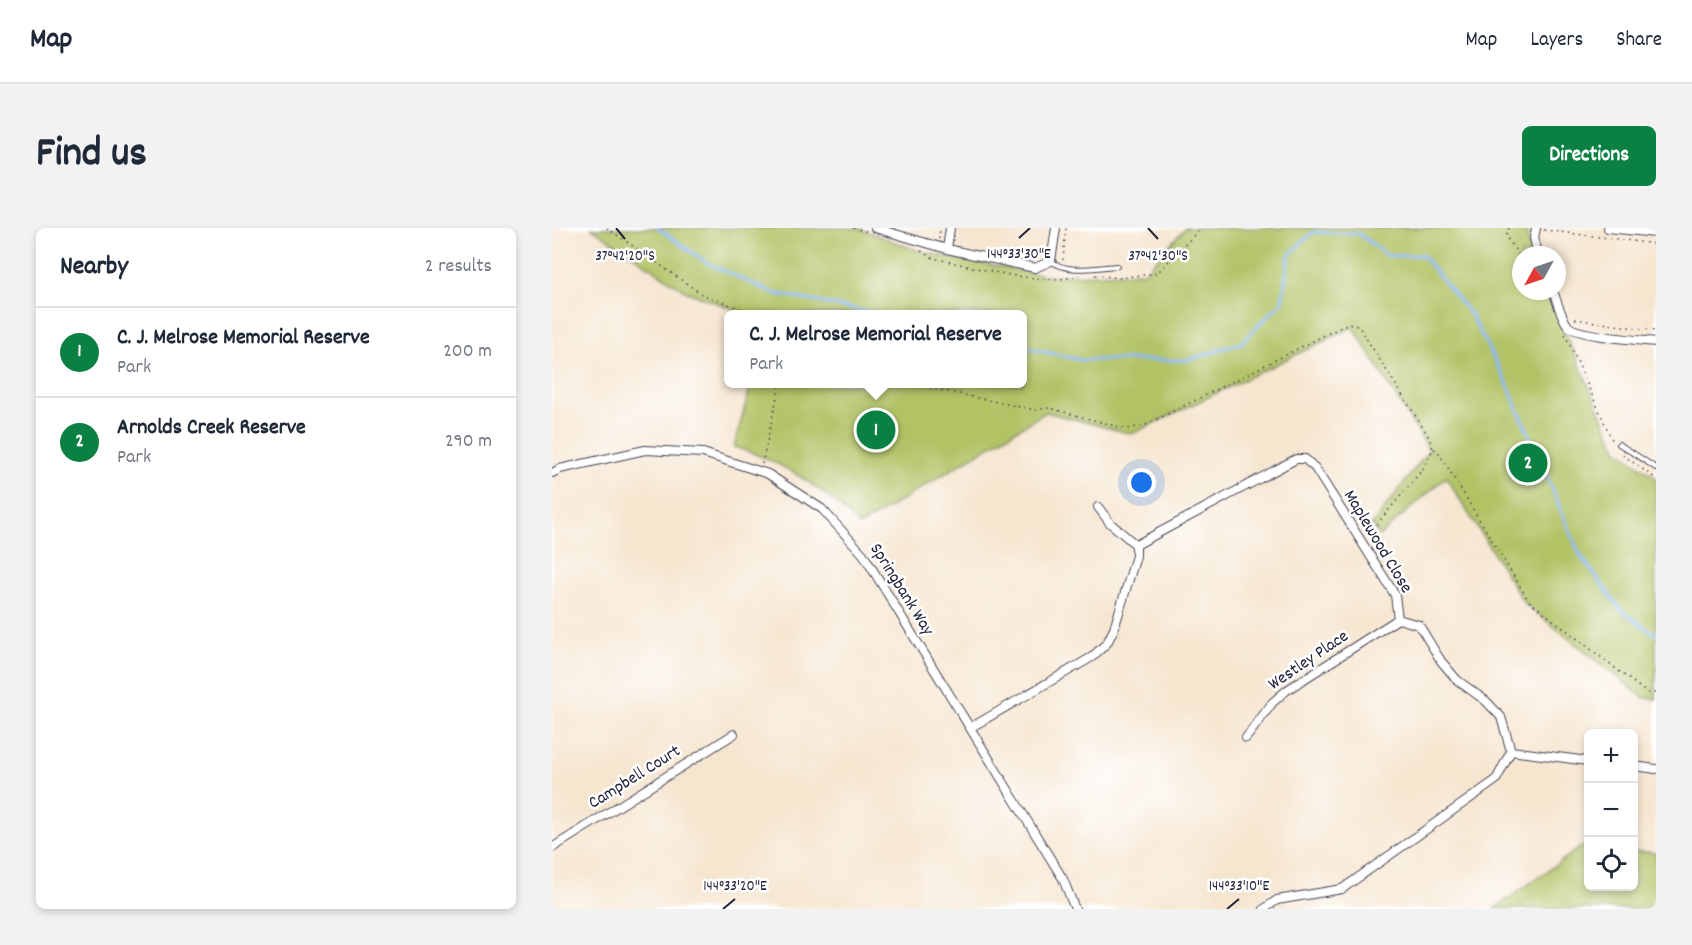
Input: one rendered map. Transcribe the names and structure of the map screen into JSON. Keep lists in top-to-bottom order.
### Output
{
  "streets": {
    "street": [
      "Maplewood Close",
      "Springbank Way",
      "Westley Place",
      "Campbell Court"
    ]
  },
  "crossings": [
    ["Maplewood Close", "Westley Place"]
  ],
  "north": "bottom left",
  "page": {
    "header": "Map",
    "nav": ["Map", "Layers", "Share"],
    "title": "Find us",
    "buttons": "Directions",
    "heading": ["Nearby", "2 results"],
    "list": [
      {
        "mark": "1",
        "name": "C. J. Melrose Memorial Reserve",
        "note": "Park",
        "value": "200 m"
      },
      {
        "mark": "2",
        "name": "Arnolds Creek Reserve",
        "note": "Park",
        "value": "290 m"
      }
    ],
    "popup": ["C. J. Melrose Memorial Reserve", "Park"],
    "pins": ["1", "2"],
    "map_buttons": ["+", "−"]
  },
  "coordinates": [
    "144°33'30\"E",
    "37°42'20\"S",
    "37°42'30\"S",
    "144°33'20\"E",
    "144°33'10\"E"
  ]
}
